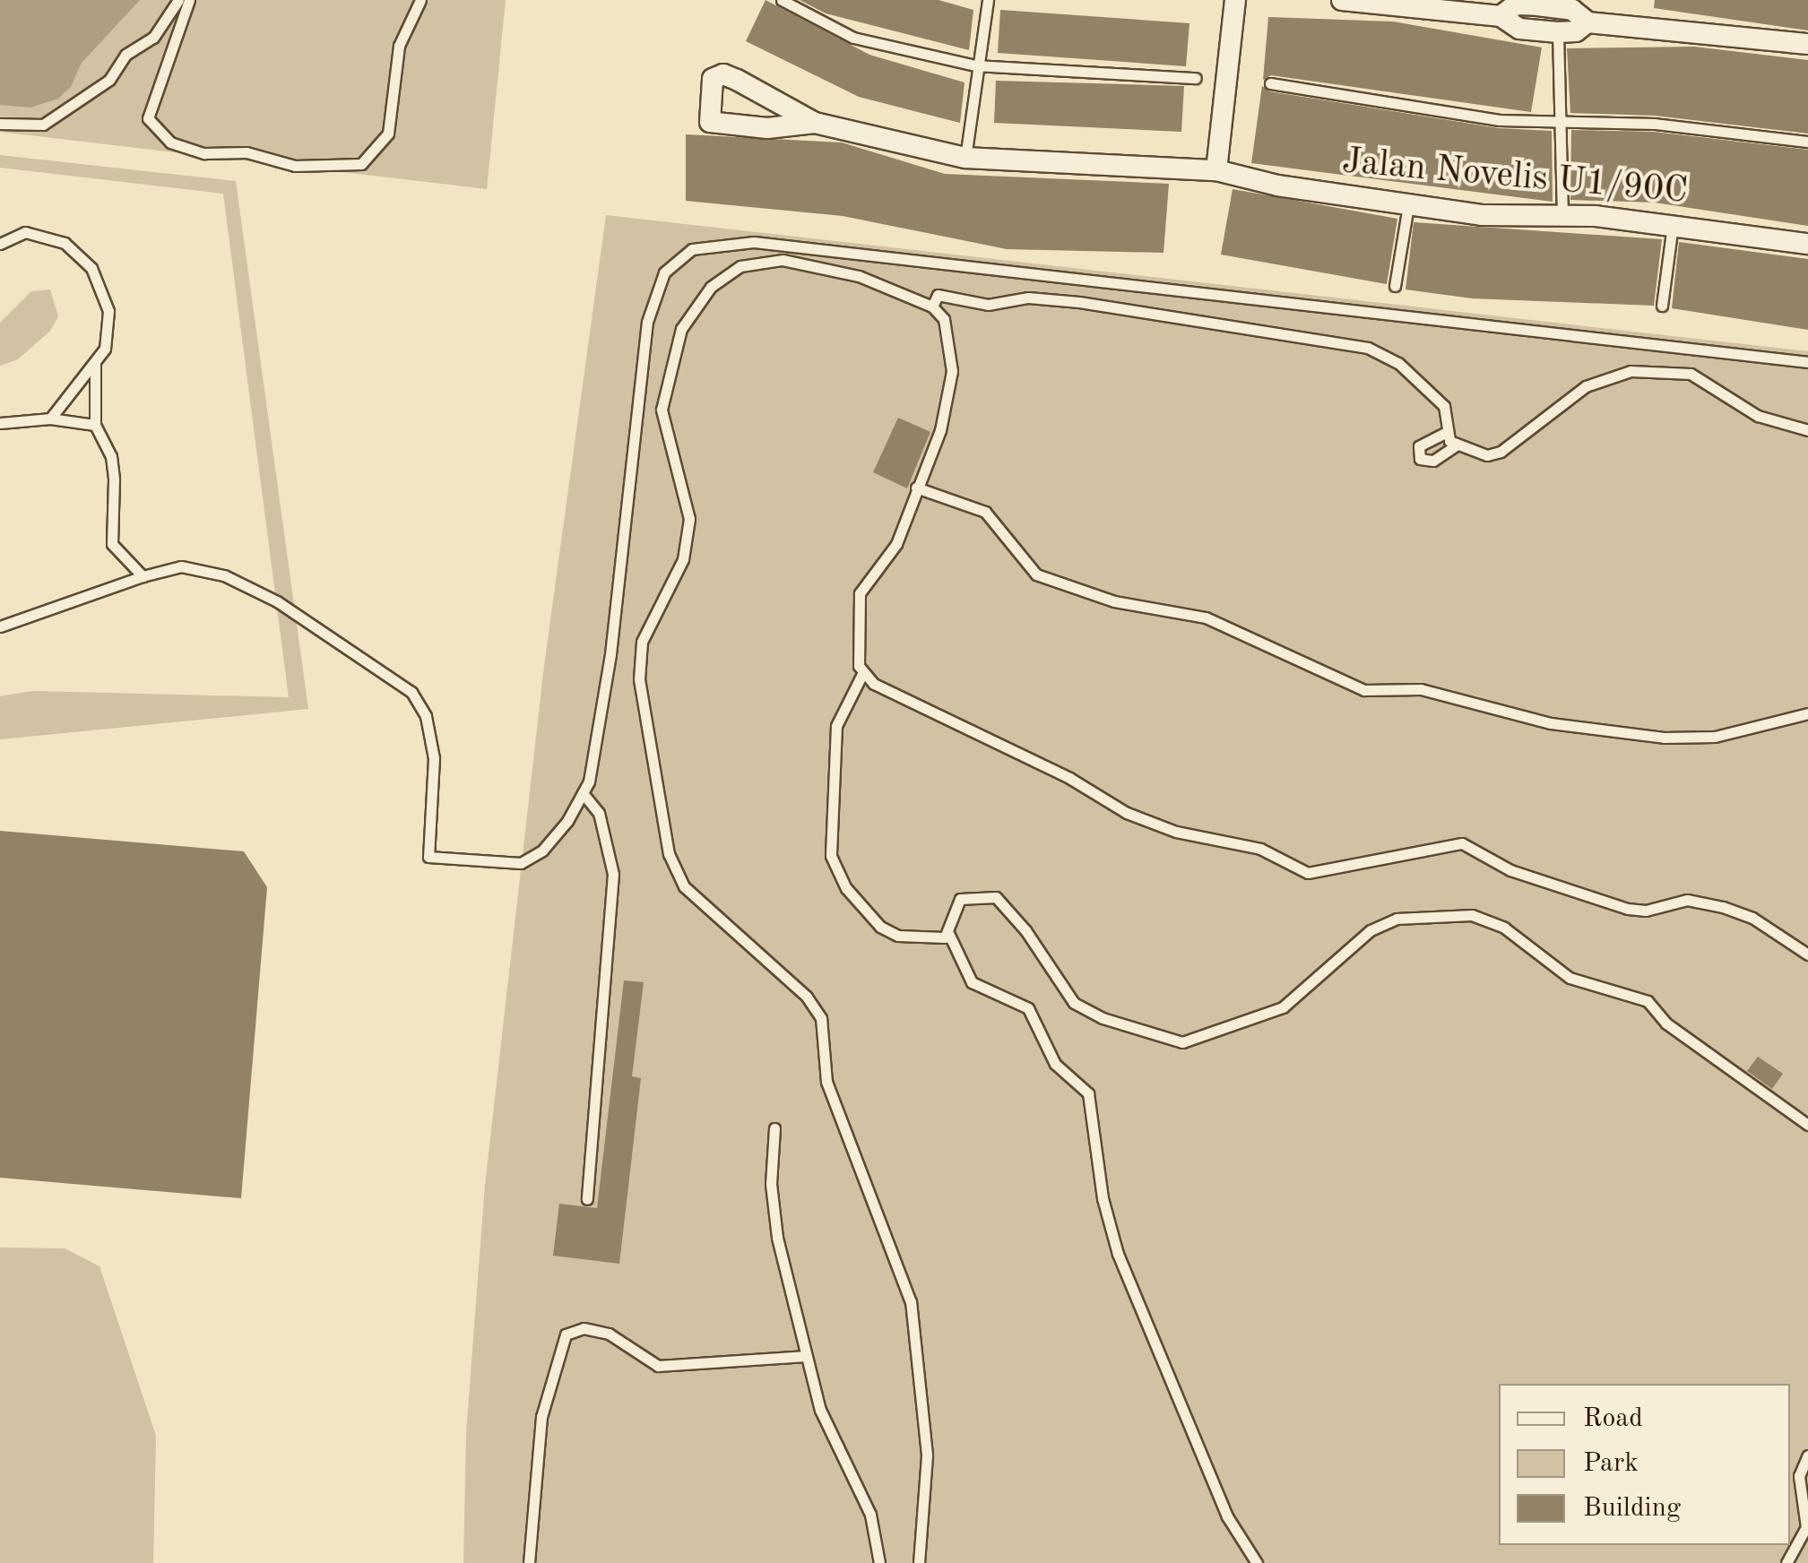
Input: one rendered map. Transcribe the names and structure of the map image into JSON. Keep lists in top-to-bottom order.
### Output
{
  "streets": {
    "street": ["Jalan Novelis U1/90C"]
  },
  "legend": ["Road", "Park", "Building"]
}
